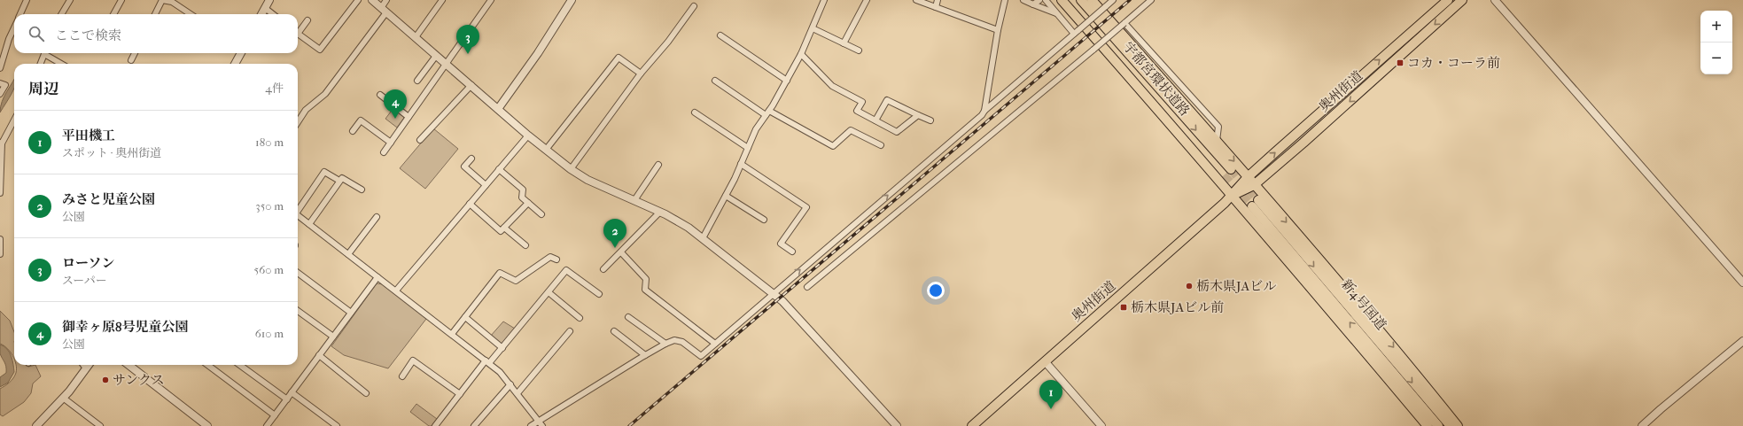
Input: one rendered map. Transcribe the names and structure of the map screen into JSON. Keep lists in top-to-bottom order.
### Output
{
  "streets": {
    "highway": ["宇都宮環状道路", "奥州街道", "新4号国道"]
  },
  "places": {
    "transit": ["コカ・コーラ前", "栃木県JAビル前"],
    "other": ["栃木県JAビル", "サンクス"]
  },
  "page": {
    "map_buttons": ["+", "−"],
    "search": "ここで検索",
    "pins": [
      "3",
      "4",
      "2",
      "1"
    ],
    "heading": ["周辺", "4件"],
    "list": [
      {
        "mark": "1",
        "name": "平田機工",
        "note": "スポット · 奥州街道",
        "value": "180 m"
      },
      {
        "mark": "2",
        "name": "みさと児童公園",
        "note": "公園",
        "value": "350 m"
      },
      {
        "mark": "3",
        "name": "ローソン",
        "note": "スーパー",
        "value": "560 m"
      },
      {
        "mark": "4",
        "name": "御幸ヶ原8号児童公園",
        "note": "公園",
        "value": "610 m"
      }
    ]
  }
}
